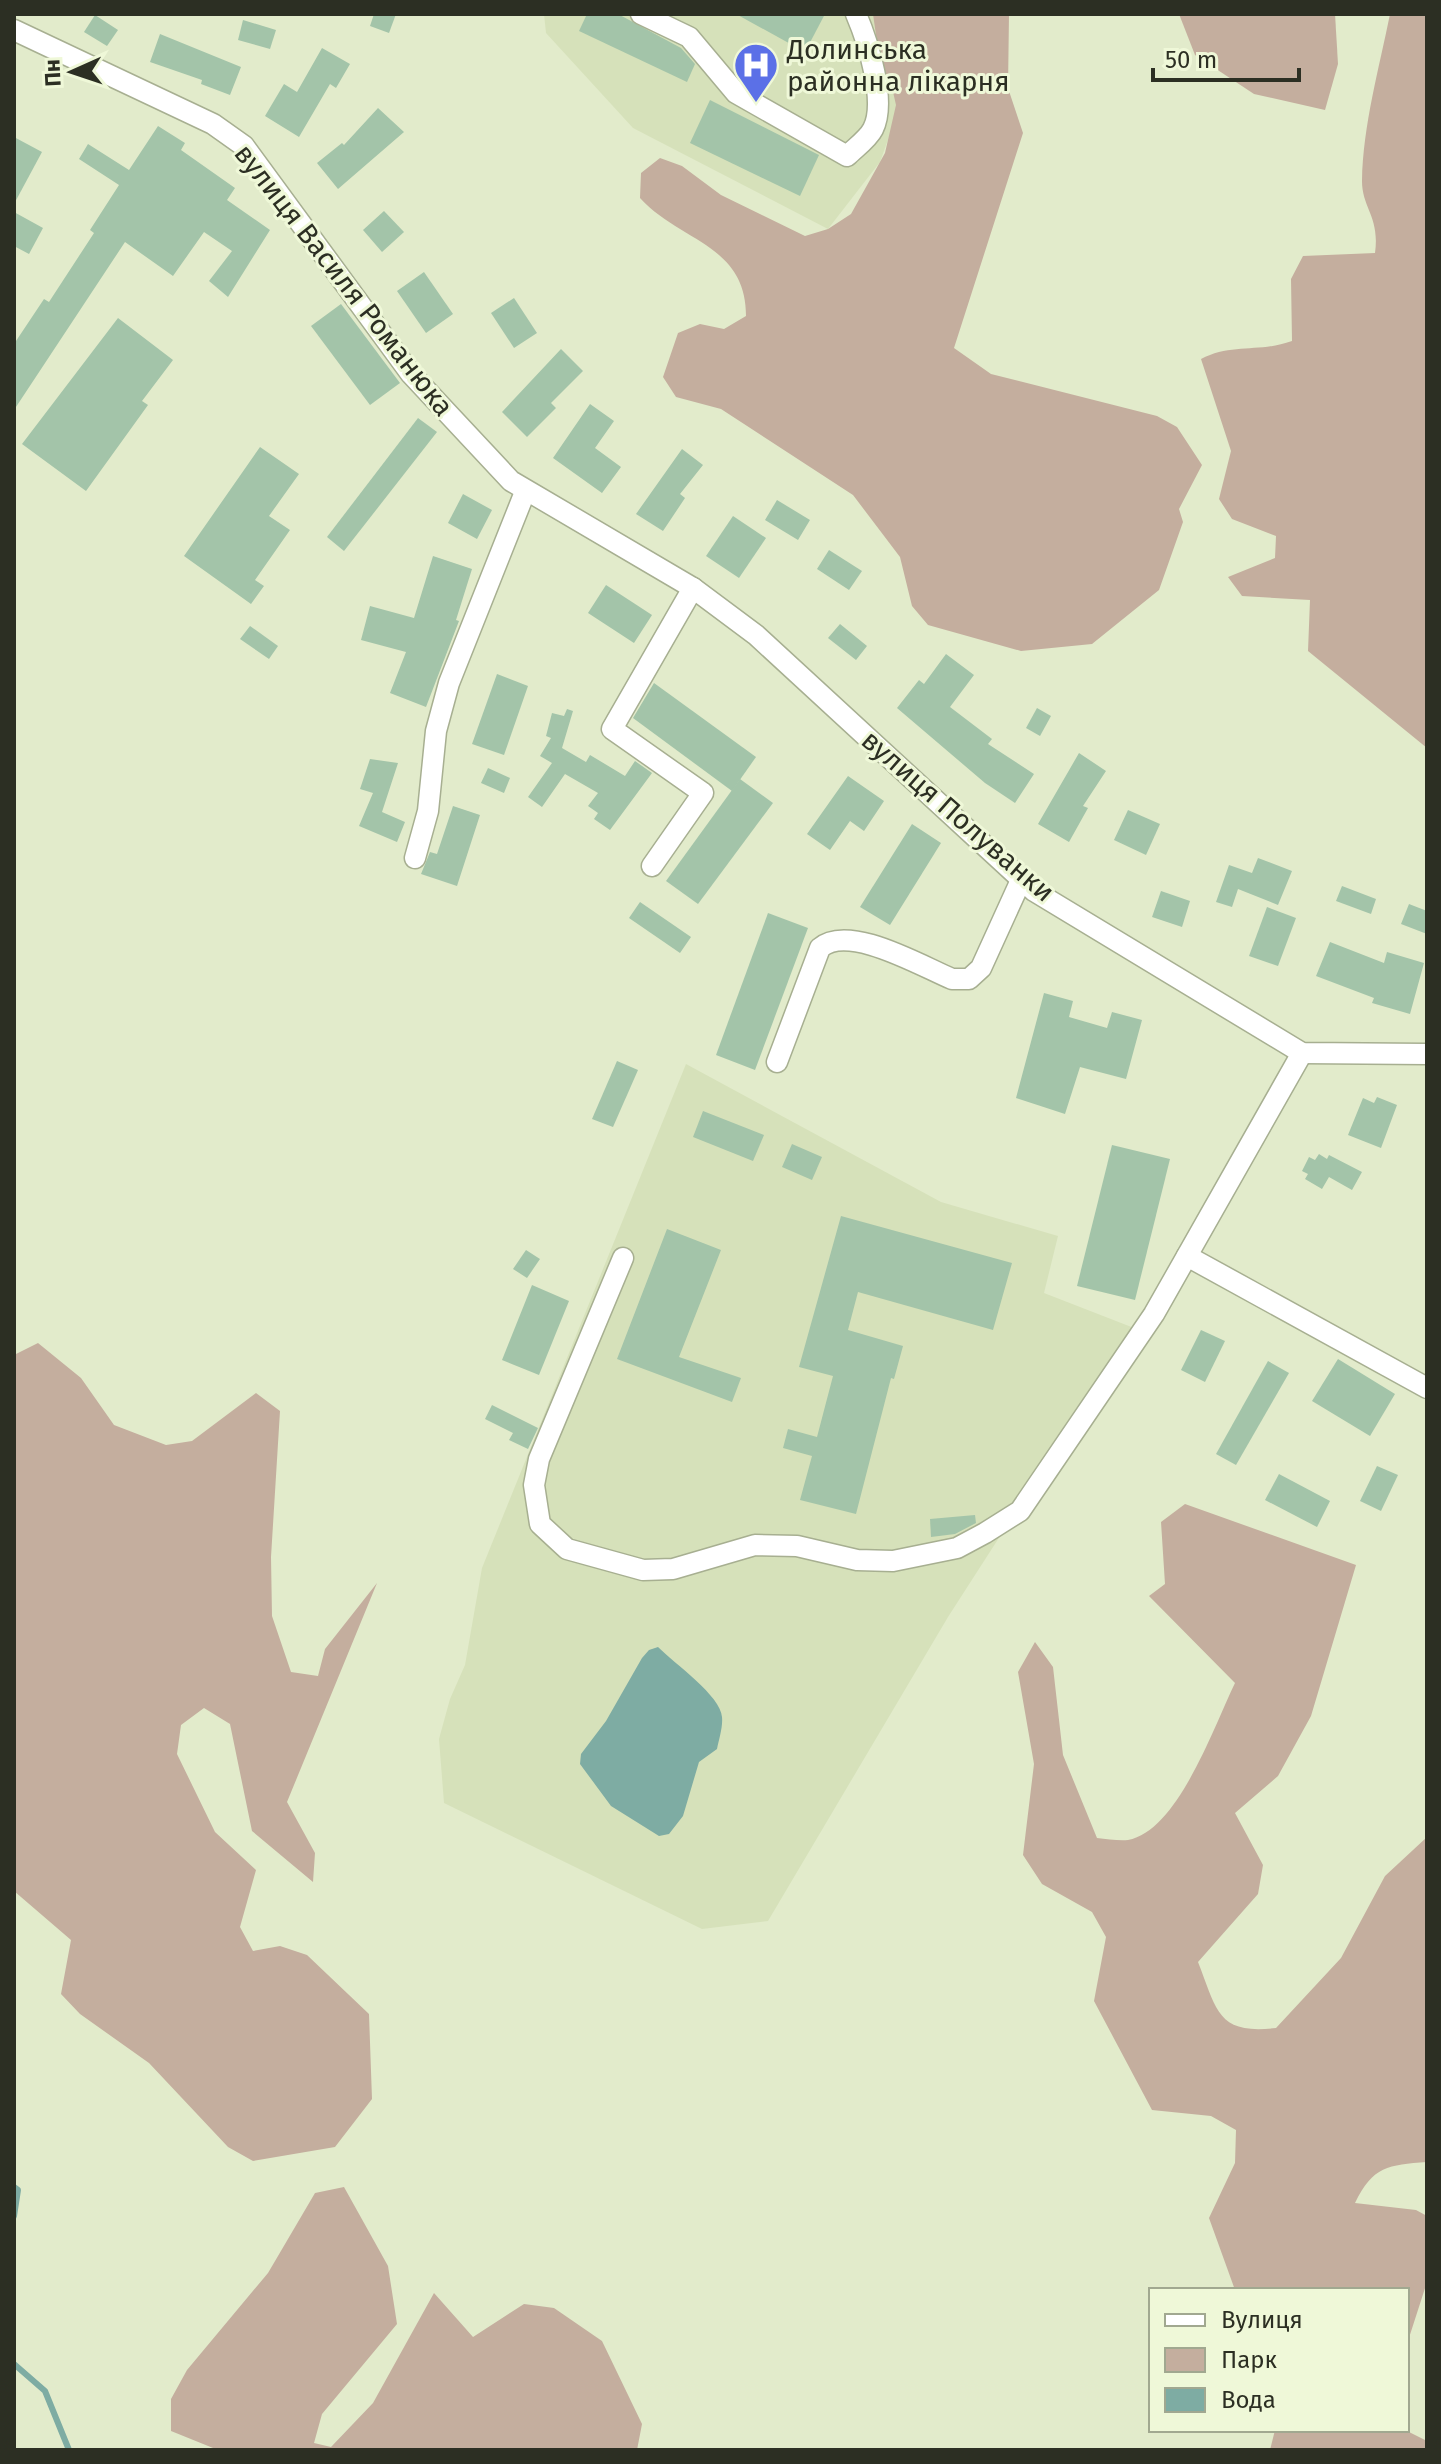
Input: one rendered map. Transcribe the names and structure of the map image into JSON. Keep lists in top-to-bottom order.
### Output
{
  "streets": {
    "street": ["вулиця Василя Романюка", "вулиця Полуванки"]
  },
  "crossings": [
    ["вулиця Василя Романюка", "вулиця Полуванки"]
  ],
  "places": {
    "hospital": ["Долинська районна лікарня"]
  },
  "legend": ["Вулиця", "Парк", "Вода"],
  "scale_bar": "50 m",
  "north": "left"
}
